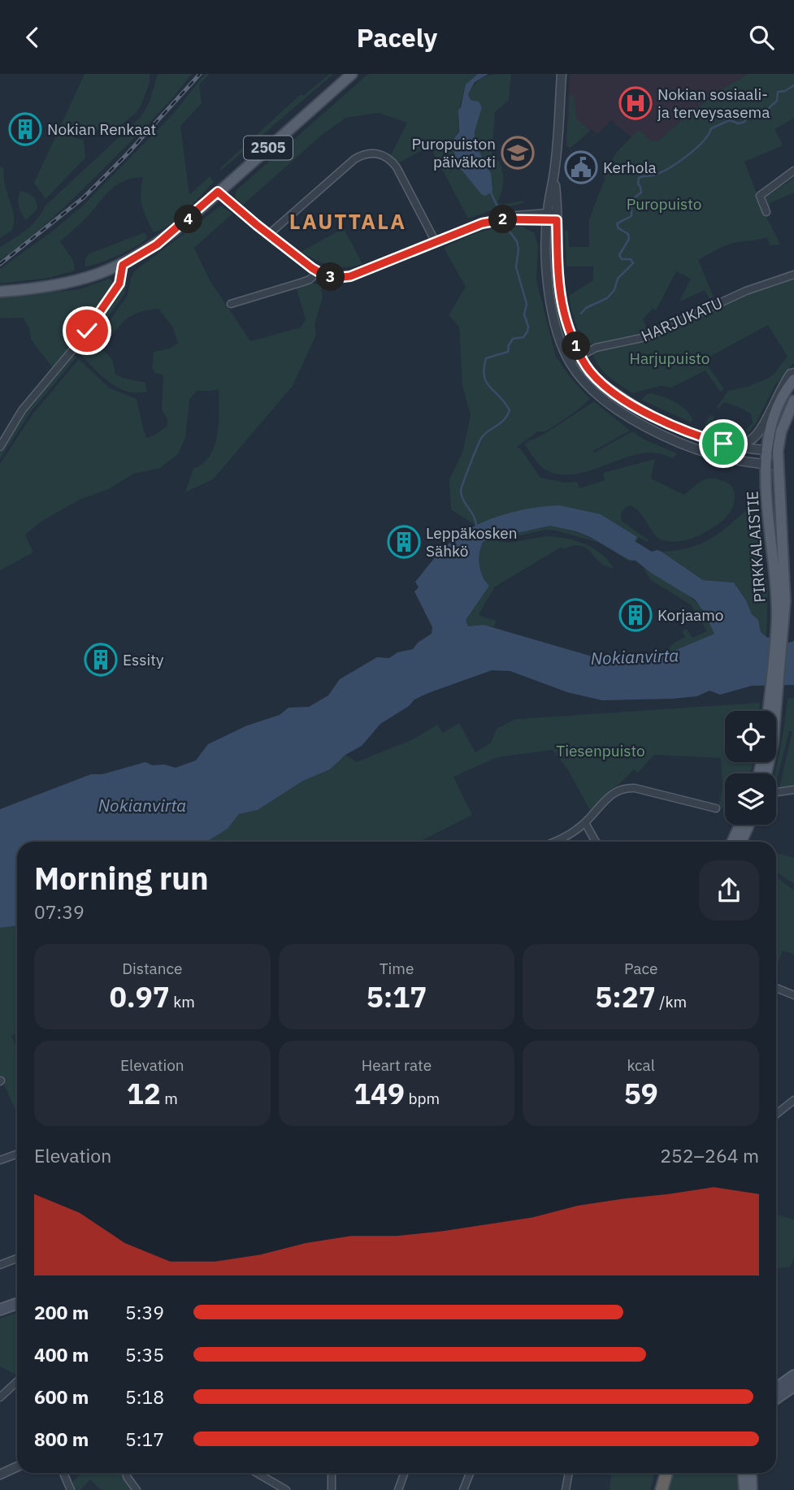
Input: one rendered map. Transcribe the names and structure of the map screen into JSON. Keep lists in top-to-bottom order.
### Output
{
  "streets": {
    "main road": ["2505", "PIRKKALAISTIE"],
    "street": ["HARJUKATU"]
  },
  "districts": ["LAUTTALA"],
  "water": ["Nokianvirta"],
  "parks": ["Puropuisto", "Harjupuisto", "Tiesenpuisto"],
  "places": {
    "hospital": ["Nokian sosiaali- ja terveysasema"],
    "building": [
      "Nokian Renkaat",
      "Leppäkosken Sähkö",
      "Korjaamo",
      "Essity"
    ],
    "school or university": ["Puropuiston päiväkoti"],
    "public building": ["Kerhola"]
  },
  "page": {
    "header": "Pacely",
    "pins": [
      "2",
      "4",
      "3",
      "1"
    ],
    "heading": ["Morning run", "07:39"],
    "stats": [
      ["Distance", "0.97 km"],
      ["Time", "5:17"],
      ["Pace", "5:27 /km"],
      ["Elevation", "12 m"],
      ["Heart rate", "149 bpm"],
      ["kcal", "59"]
    ],
    "chart": ["Elevation", "252–264 m"],
    "list": [
      {
        "name": "200 m",
        "note": "5:39"
      },
      {
        "name": "400 m",
        "note": "5:35"
      },
      {
        "name": "600 m",
        "note": "5:18"
      },
      {
        "name": "800 m",
        "note": "5:17"
      }
    ]
  }
}
